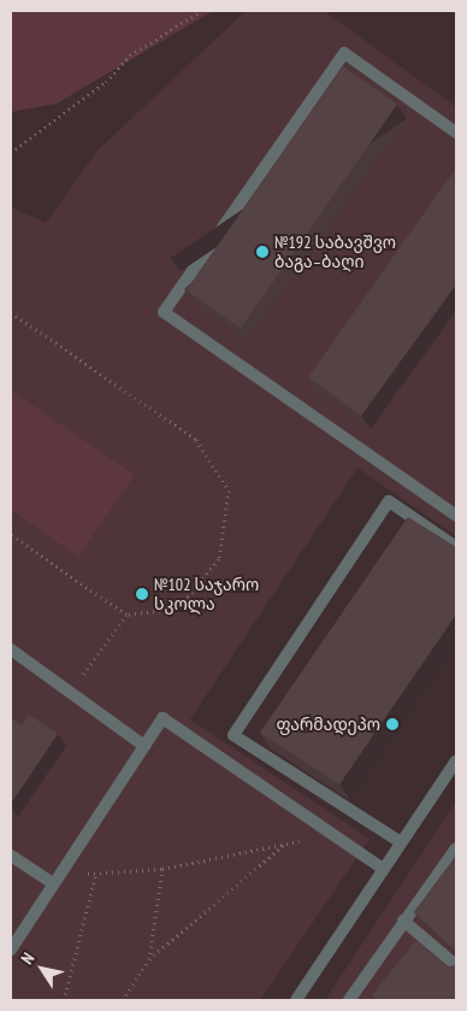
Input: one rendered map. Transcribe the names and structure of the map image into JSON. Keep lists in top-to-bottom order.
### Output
{
  "places": ["№192 საბავშვო ბაგა–ბაღი", "№102 საჯარო სკოლა", "ფარმადეპო"],
  "north": "top left"
}
